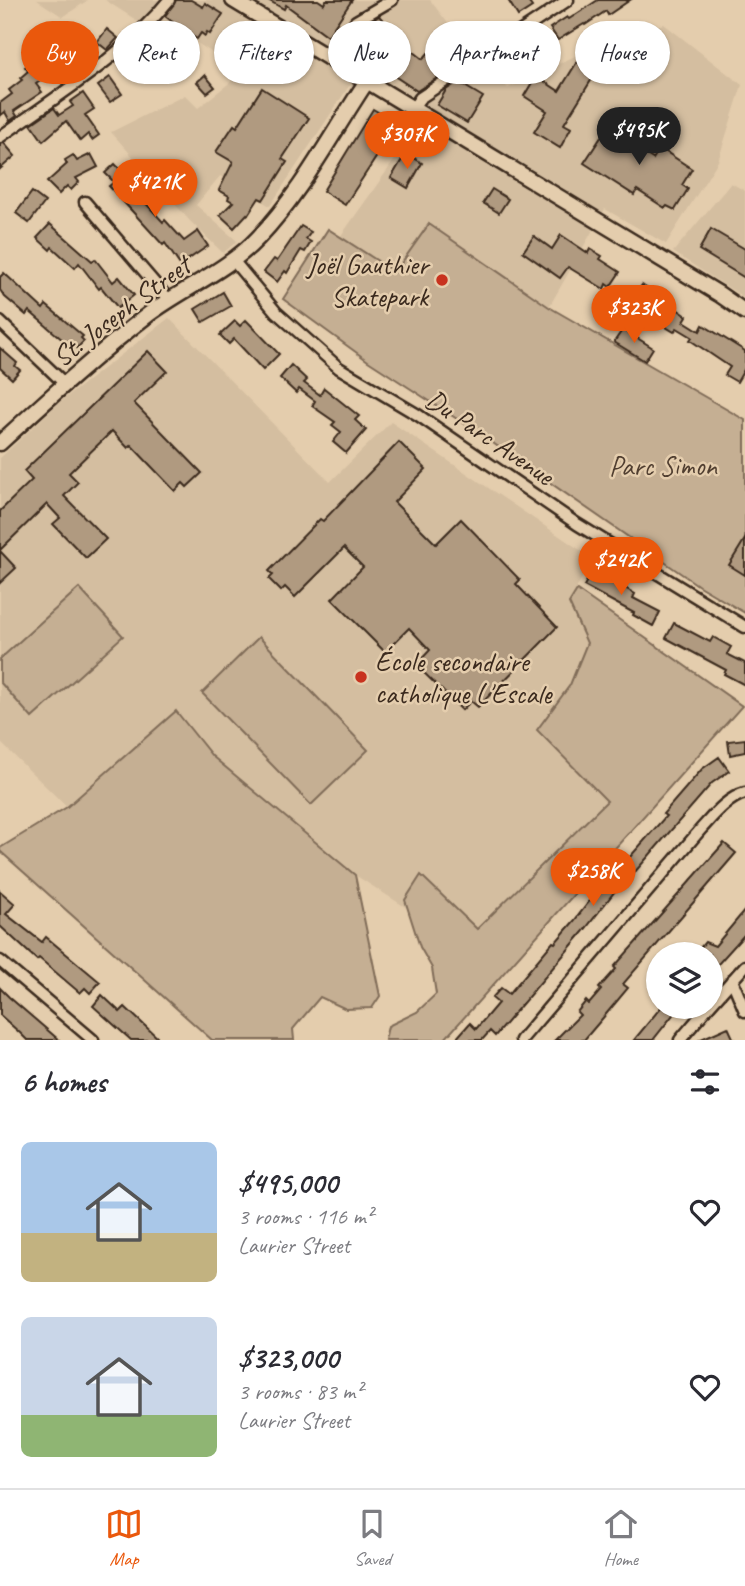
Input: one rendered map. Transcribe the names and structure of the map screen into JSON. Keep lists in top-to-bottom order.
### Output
{
  "streets": {
    "main road": ["St. Joseph Street"],
    "street": ["Du Parc Avenue"]
  },
  "crossings": [
    ["St. Joseph Street", "Du Parc Avenue"]
  ],
  "parks": ["Parc Simon"],
  "places": ["Joël Gauthier Skatepark", "École secondaire catholique L'Escale"],
  "page": {
    "chip": [
      "Buy",
      "Rent",
      "Filters",
      "New",
      "Apartment",
      "House"
    ],
    "price": [
      "$495K",
      "$307K",
      "$421K",
      "$323K",
      "$242K",
      "$258K"
    ],
    "heading": "6 homes",
    "list": [
      {
        "name": "$495,000",
        "note": "3 rooms · 116 m² · Laurier Street"
      },
      {
        "name": "$323,000",
        "note": "3 rooms · 83 m² · Laurier Street"
      }
    ],
    "tabs": ["Map", "Saved", "Home"]
  }
}
